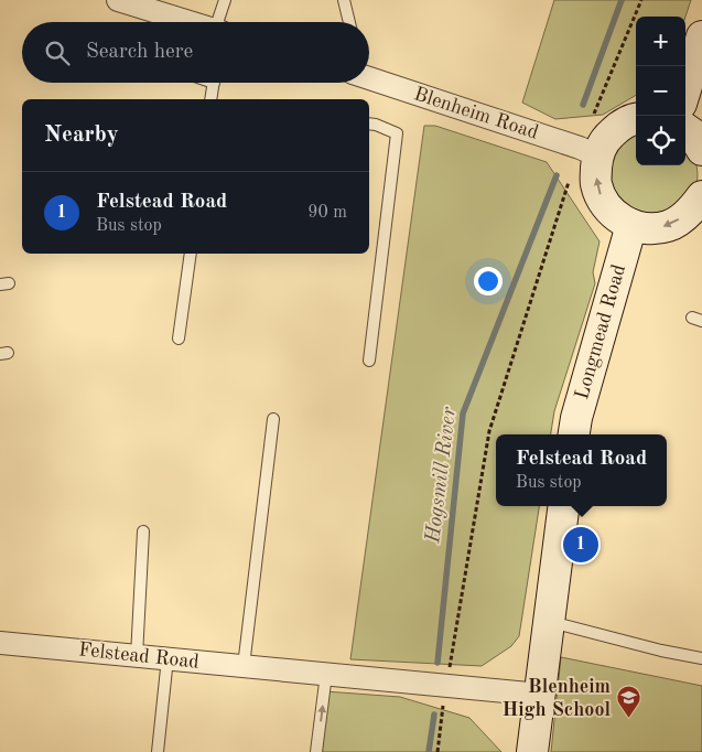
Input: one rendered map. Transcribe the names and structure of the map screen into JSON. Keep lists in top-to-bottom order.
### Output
{
  "streets": {
    "street": ["Blenheim Road", "Longmead Road", "Felstead Road"]
  },
  "water": ["Hogsmill River"],
  "places": {
    "school or university": ["Blenheim High School"]
  },
  "page": {
    "map_buttons": ["+", "−"],
    "search": "Search here",
    "heading": "Nearby",
    "list": [
      {
        "mark": "1",
        "name": "Felstead Road",
        "note": "Bus stop",
        "value": "90 m"
      }
    ],
    "popup": ["Felstead Road", "Bus stop"],
    "pins": "1"
  }
}
